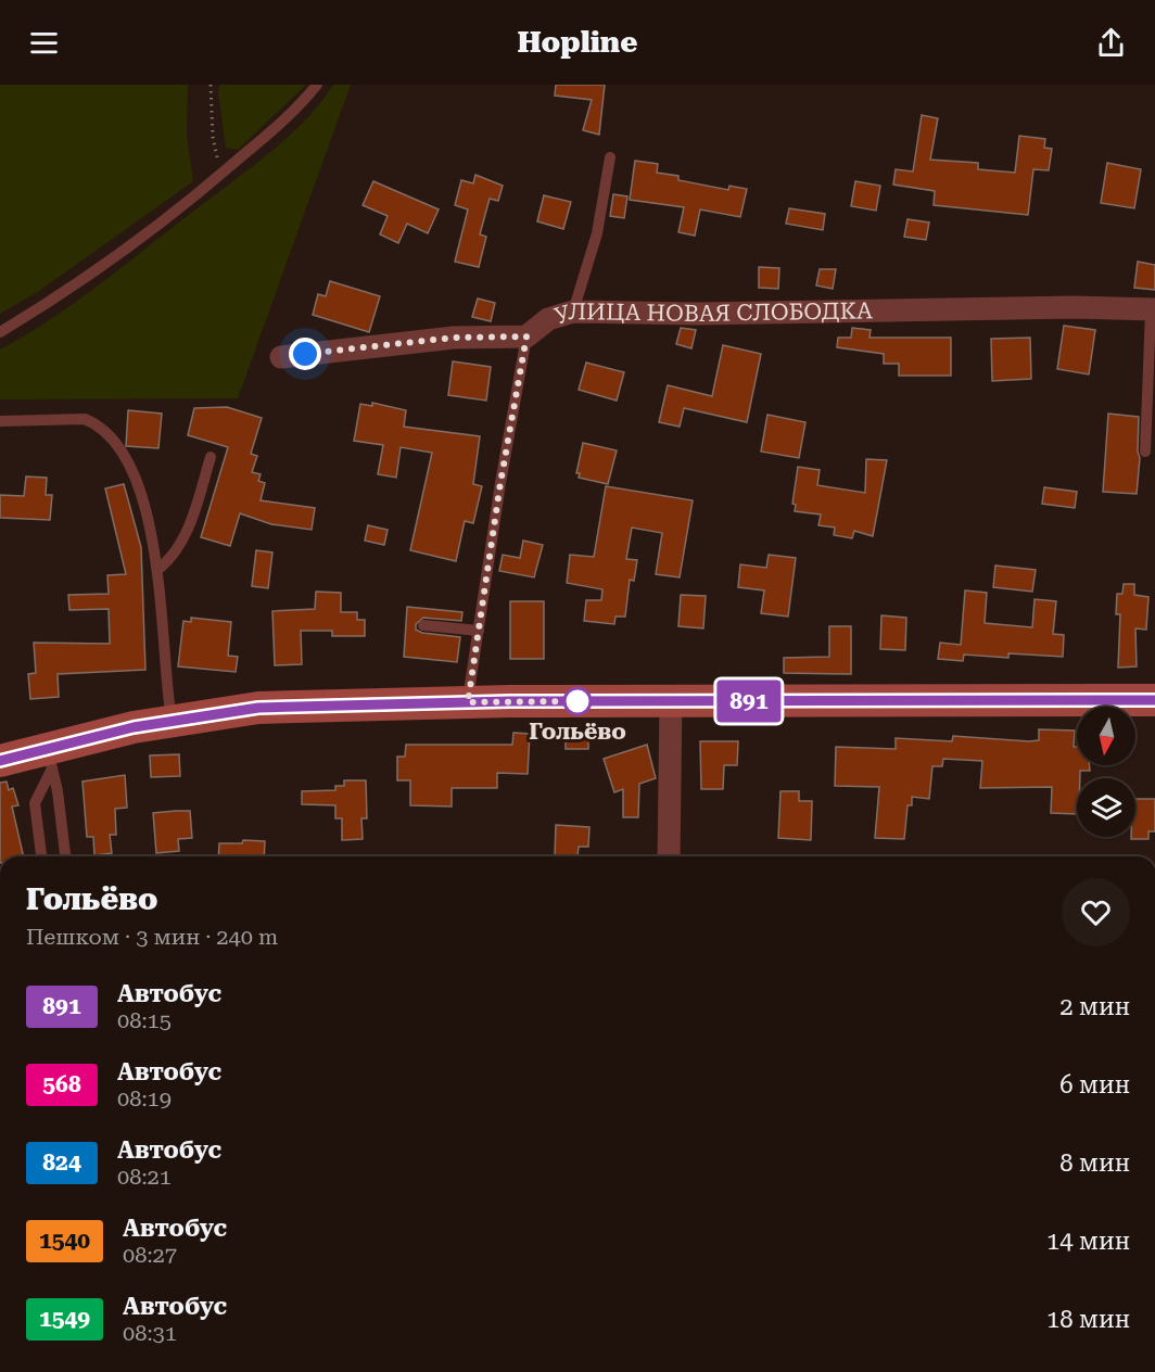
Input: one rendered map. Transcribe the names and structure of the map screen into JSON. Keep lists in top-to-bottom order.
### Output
{
  "streets": {
    "street": ["УЛИЦА НОВАЯ СЛОБОДКА"]
  },
  "places": ["Гольёво"],
  "lines": ["bus line 891"],
  "north": "bottom",
  "page": {
    "header": "Hopline",
    "on_map": "891",
    "heading": ["Гольёво", "Пешком · 3 мин · 240 m"],
    "list": [
      {
        "mark": "891",
        "name": "Автобус",
        "note": "08:15",
        "value": "2 мин"
      },
      {
        "mark": "568",
        "name": "Автобус",
        "note": "08:19",
        "value": "6 мин"
      },
      {
        "mark": "824",
        "name": "Автобус",
        "note": "08:21",
        "value": "8 мин"
      },
      {
        "mark": "1540",
        "name": "Автобус",
        "note": "08:27",
        "value": "14 мин"
      },
      {
        "mark": "1549",
        "name": "Автобус",
        "note": "08:31",
        "value": "18 мин"
      }
    ]
  }
}
